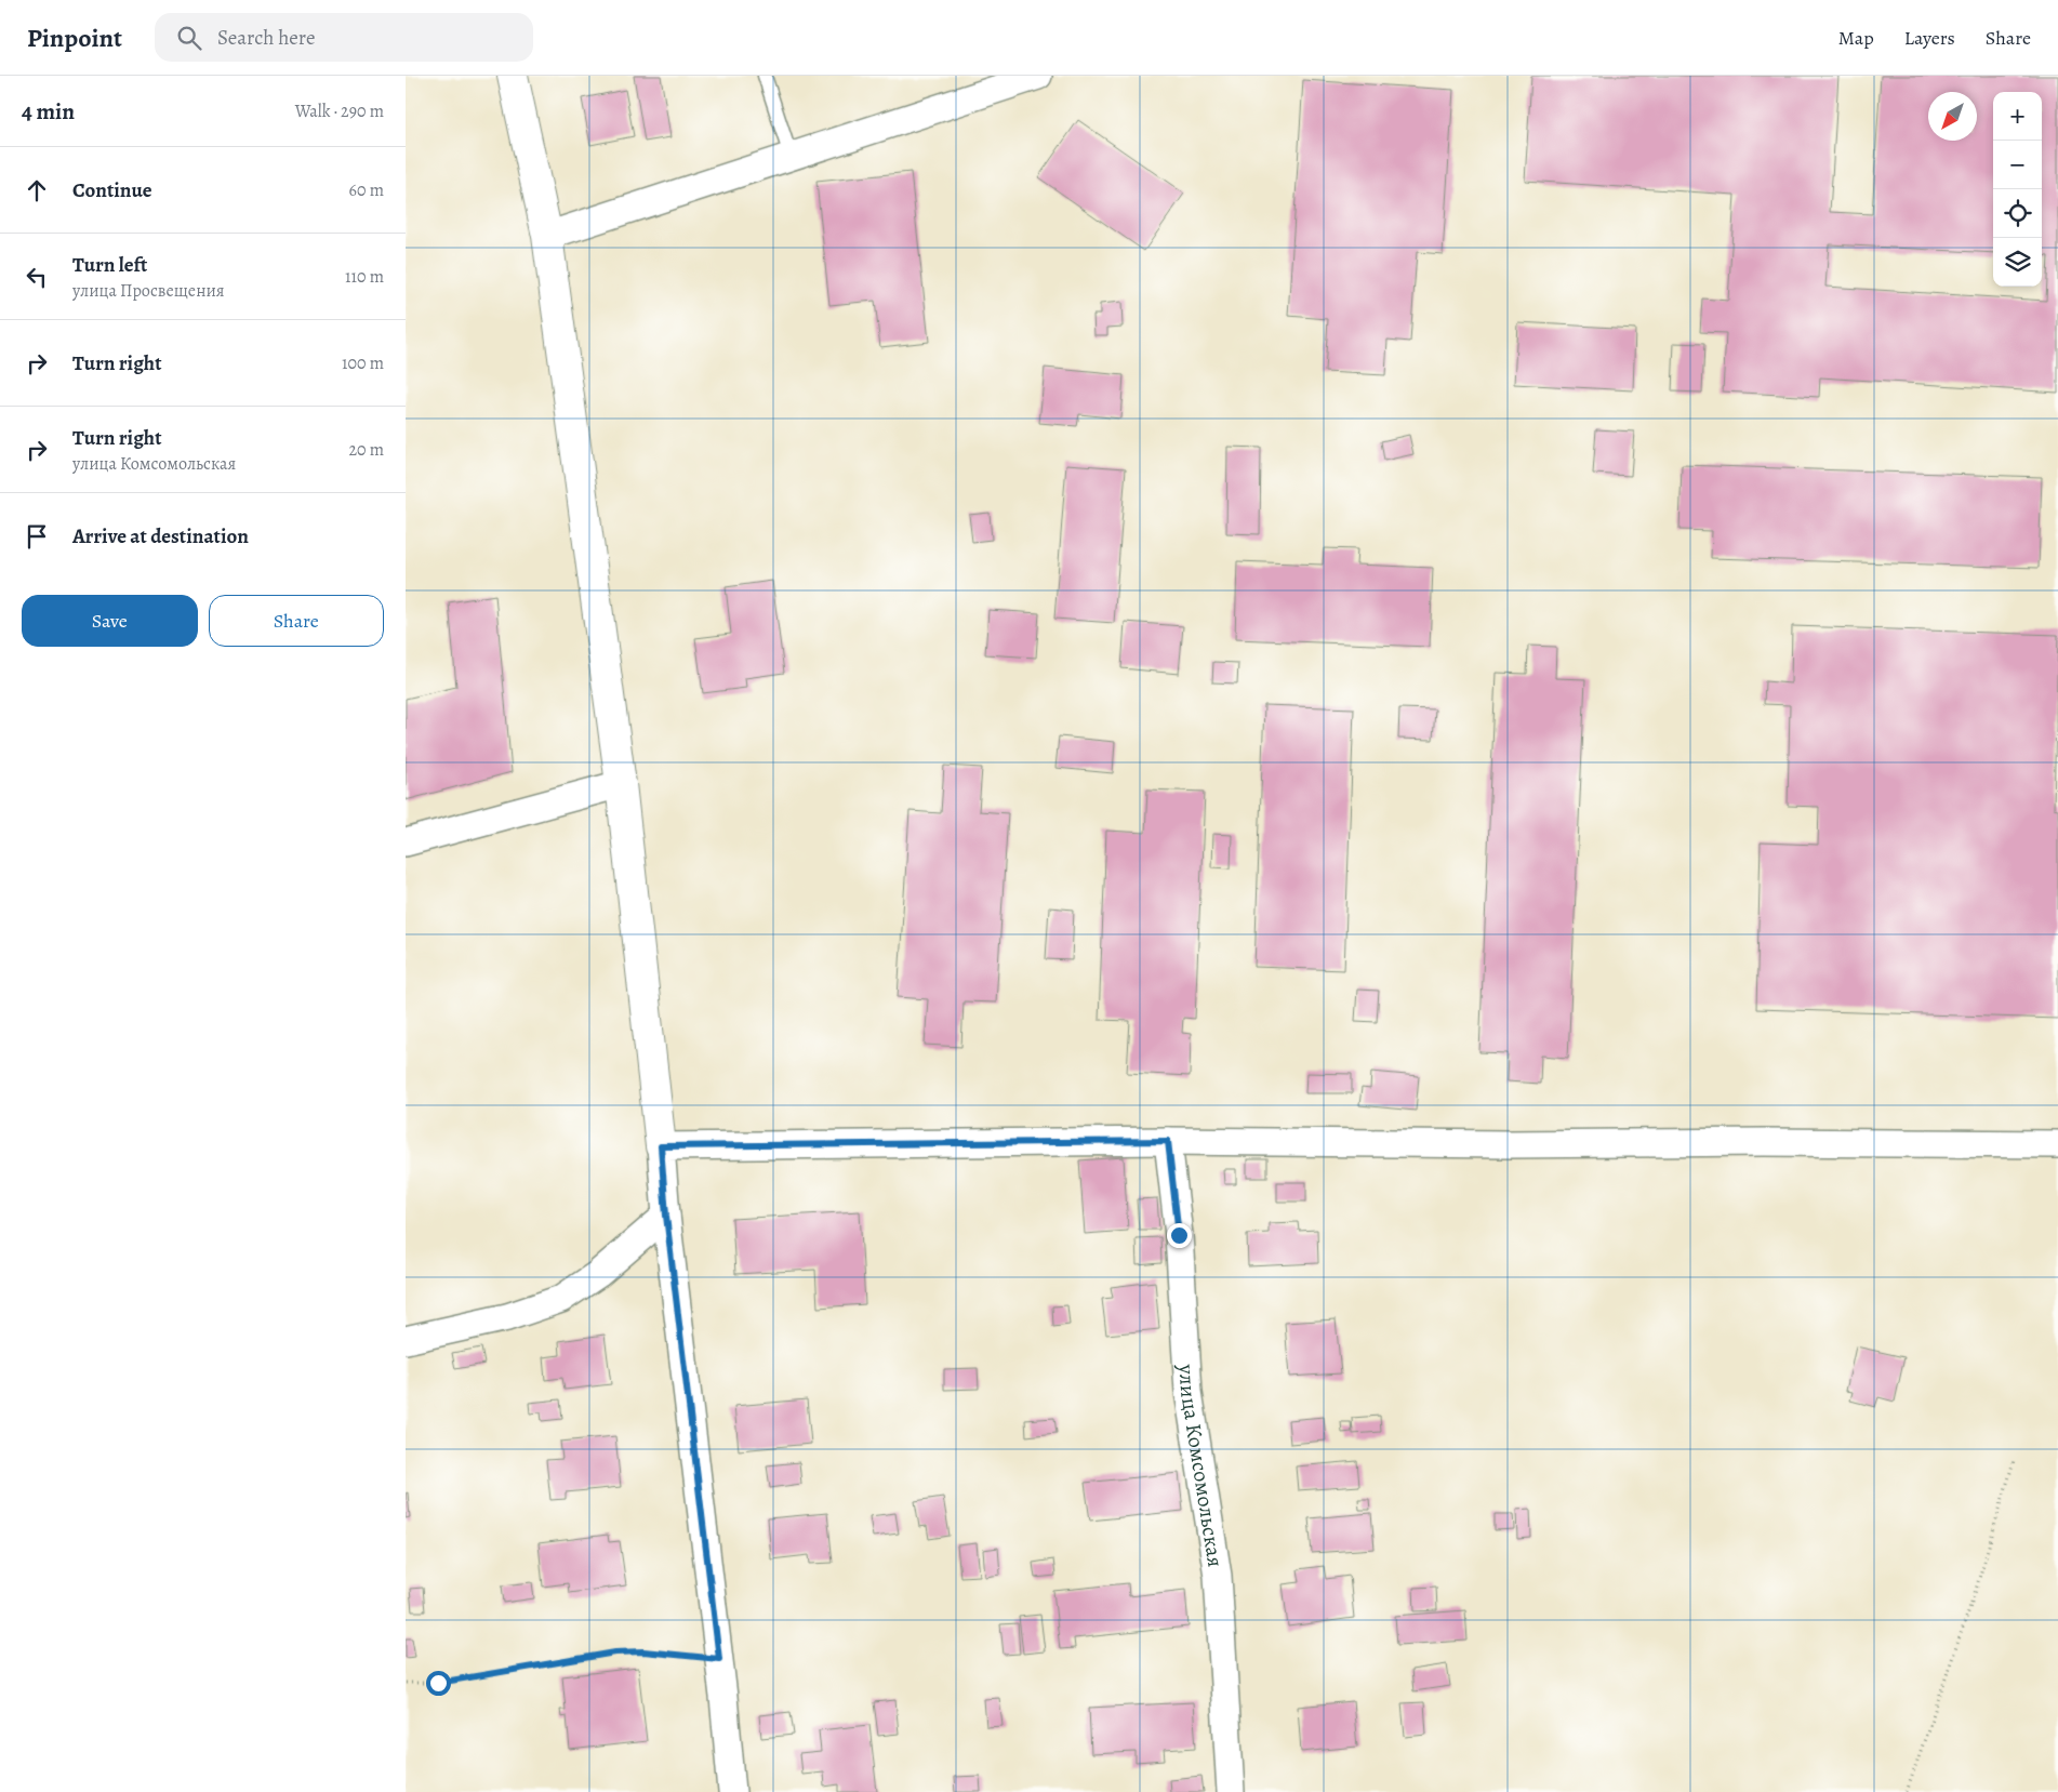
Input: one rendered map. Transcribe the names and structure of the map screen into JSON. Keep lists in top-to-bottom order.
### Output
{
  "streets": {
    "street": ["улица Комсомольская"]
  },
  "north": "bottom left",
  "page": {
    "header": "Pinpoint",
    "search": "Search here",
    "nav": ["Map", "Layers", "Share"],
    "heading": ["4 min", "Walk · 290 m"],
    "map_buttons": ["+", "−"],
    "list": [
      ["Continue", "60 m"],
      ["Turn left", "улица Просвещения", "110 m"],
      ["Turn right", "100 m"],
      ["Turn right", "улица Комсомольская", "20 m"],
      "Arrive at destination"
    ],
    "buttons": ["Save", "Share"]
  }
}
